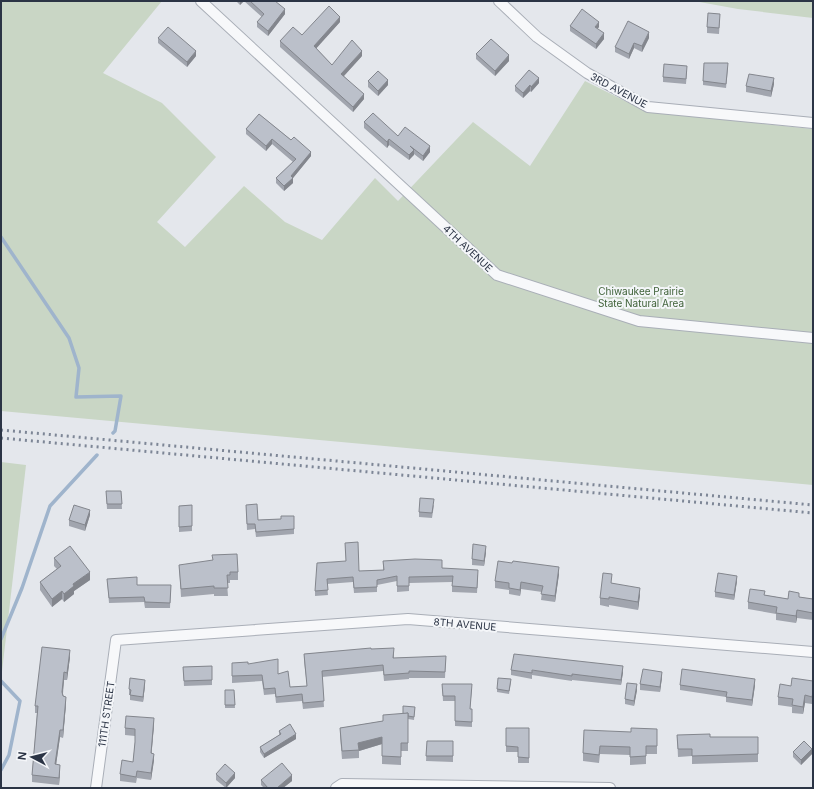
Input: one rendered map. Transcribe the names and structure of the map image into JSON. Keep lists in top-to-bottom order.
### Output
{
  "streets": {
    "street": [
      "3RD AVENUE",
      "4TH AVENUE",
      "8TH AVENUE",
      "111TH STREET"
    ]
  },
  "crossings": [
    ["8TH AVENUE", "111TH STREET"]
  ],
  "parks": ["Chiwaukee Prairie State Natural Area"],
  "north": "left"
}
